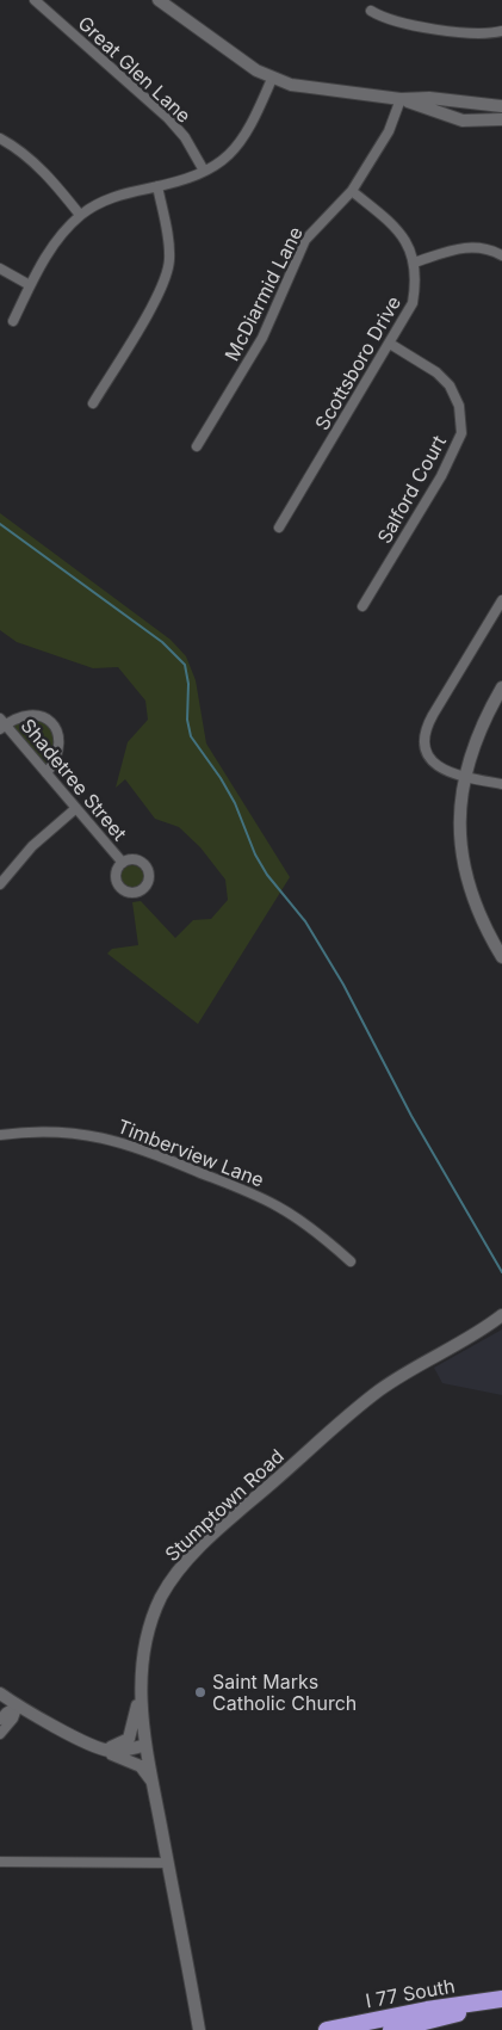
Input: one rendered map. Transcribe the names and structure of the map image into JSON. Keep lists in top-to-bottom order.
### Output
{
  "streets": {
    "highway": ["I 77 South"],
    "street": [
      "Great Glen Lane",
      "McDiarmid Lane",
      "Scottsboro Drive",
      "Salford Court",
      "Shadetree Street",
      "Timberview Lane",
      "Stumptown Road"
    ]
  },
  "crossings": [
    ["McDiarmid Lane", "Scottsboro Drive"],
    ["Scottsboro Drive", "Salford Court"]
  ],
  "places": ["Saint Marks Catholic Church"]
}
